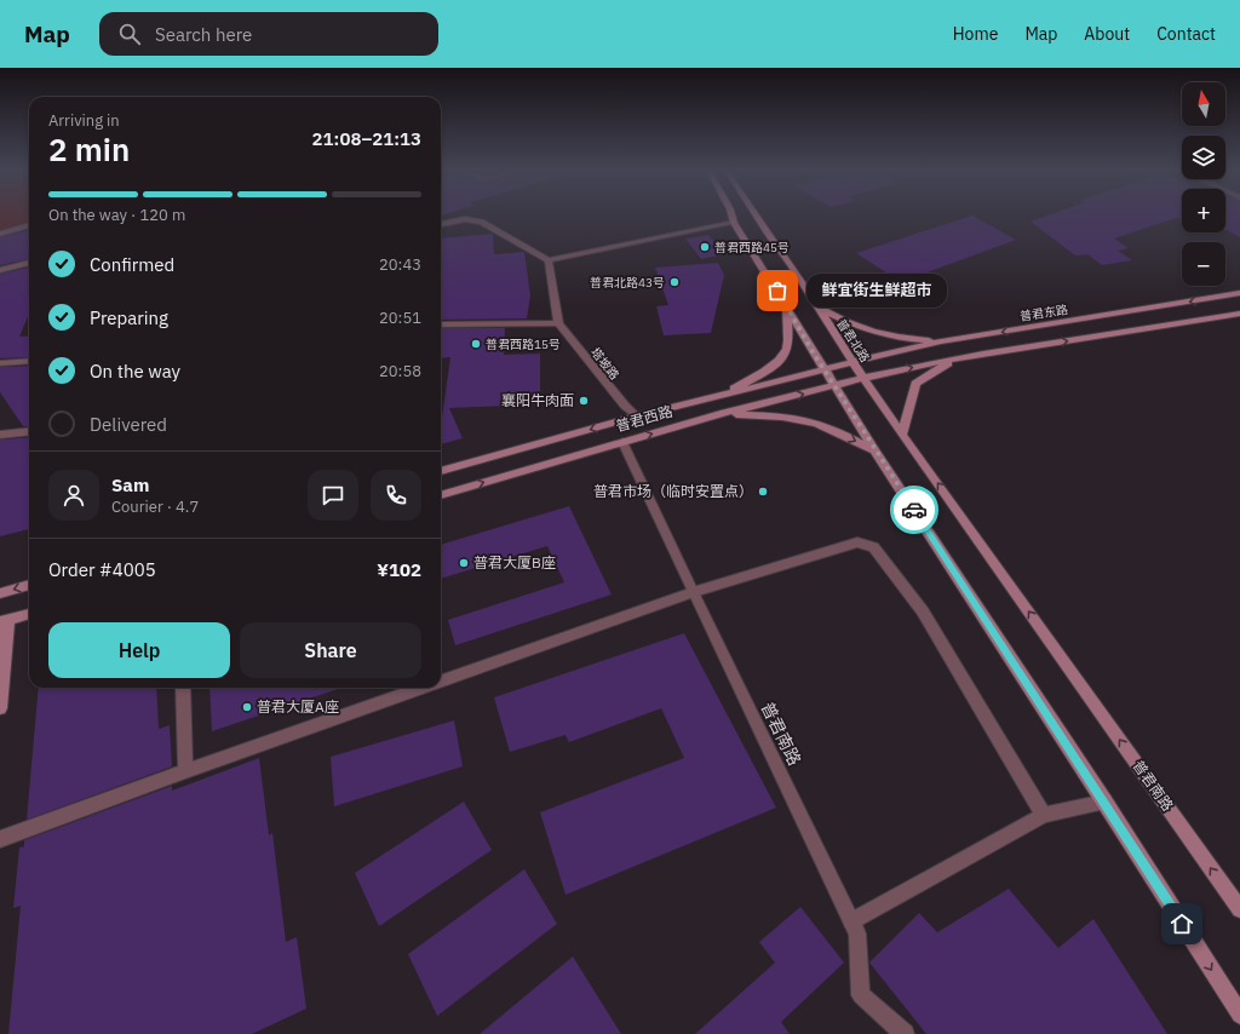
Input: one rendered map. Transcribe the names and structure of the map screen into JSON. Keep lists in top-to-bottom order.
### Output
{
  "streets": {
    "main road": [
      "普君东路",
      "普君北路",
      "普君西路",
      "普君南路"
    ],
    "street": ["塔坡路"]
  },
  "crossings": [
    ["普君东路", "普君北路"],
    ["普君东路", "普君西路"],
    ["普君北路", "普君西路"],
    ["普君北路", "普君南路"],
    ["塔坡路", "普君西路"],
    ["普君西路", "普君南路"]
  ],
  "places": [
    "普君西路45号",
    "普君北路43号",
    "鲜宜街生鲜超市",
    "普君西路15号",
    "襄阳牛肉面",
    "普君市场（临时安置点）",
    "普君大厦B座",
    "普君大厦A座"
  ],
  "north": "top",
  "page": {
    "header": "Map",
    "search": "Search here",
    "nav": [
      "Home",
      "Map",
      "About",
      "Contact"
    ],
    "map_buttons": ["+", "−"],
    "heading": ["2 min", "Arriving in", "21:08–21:13"],
    "panel": [
      "Sam",
      "Courier · 4.7",
      "Order #4005",
      "¥102"
    ],
    "bar": "On the way · 120 m",
    "list": [
      ["Confirmed", "20:43"],
      ["Preparing", "20:51"],
      ["On the way", "20:58"],
      "Delivered"
    ],
    "bubble": "鲜宜街生鲜超市",
    "buttons": ["Help", "Share"]
  }
}
